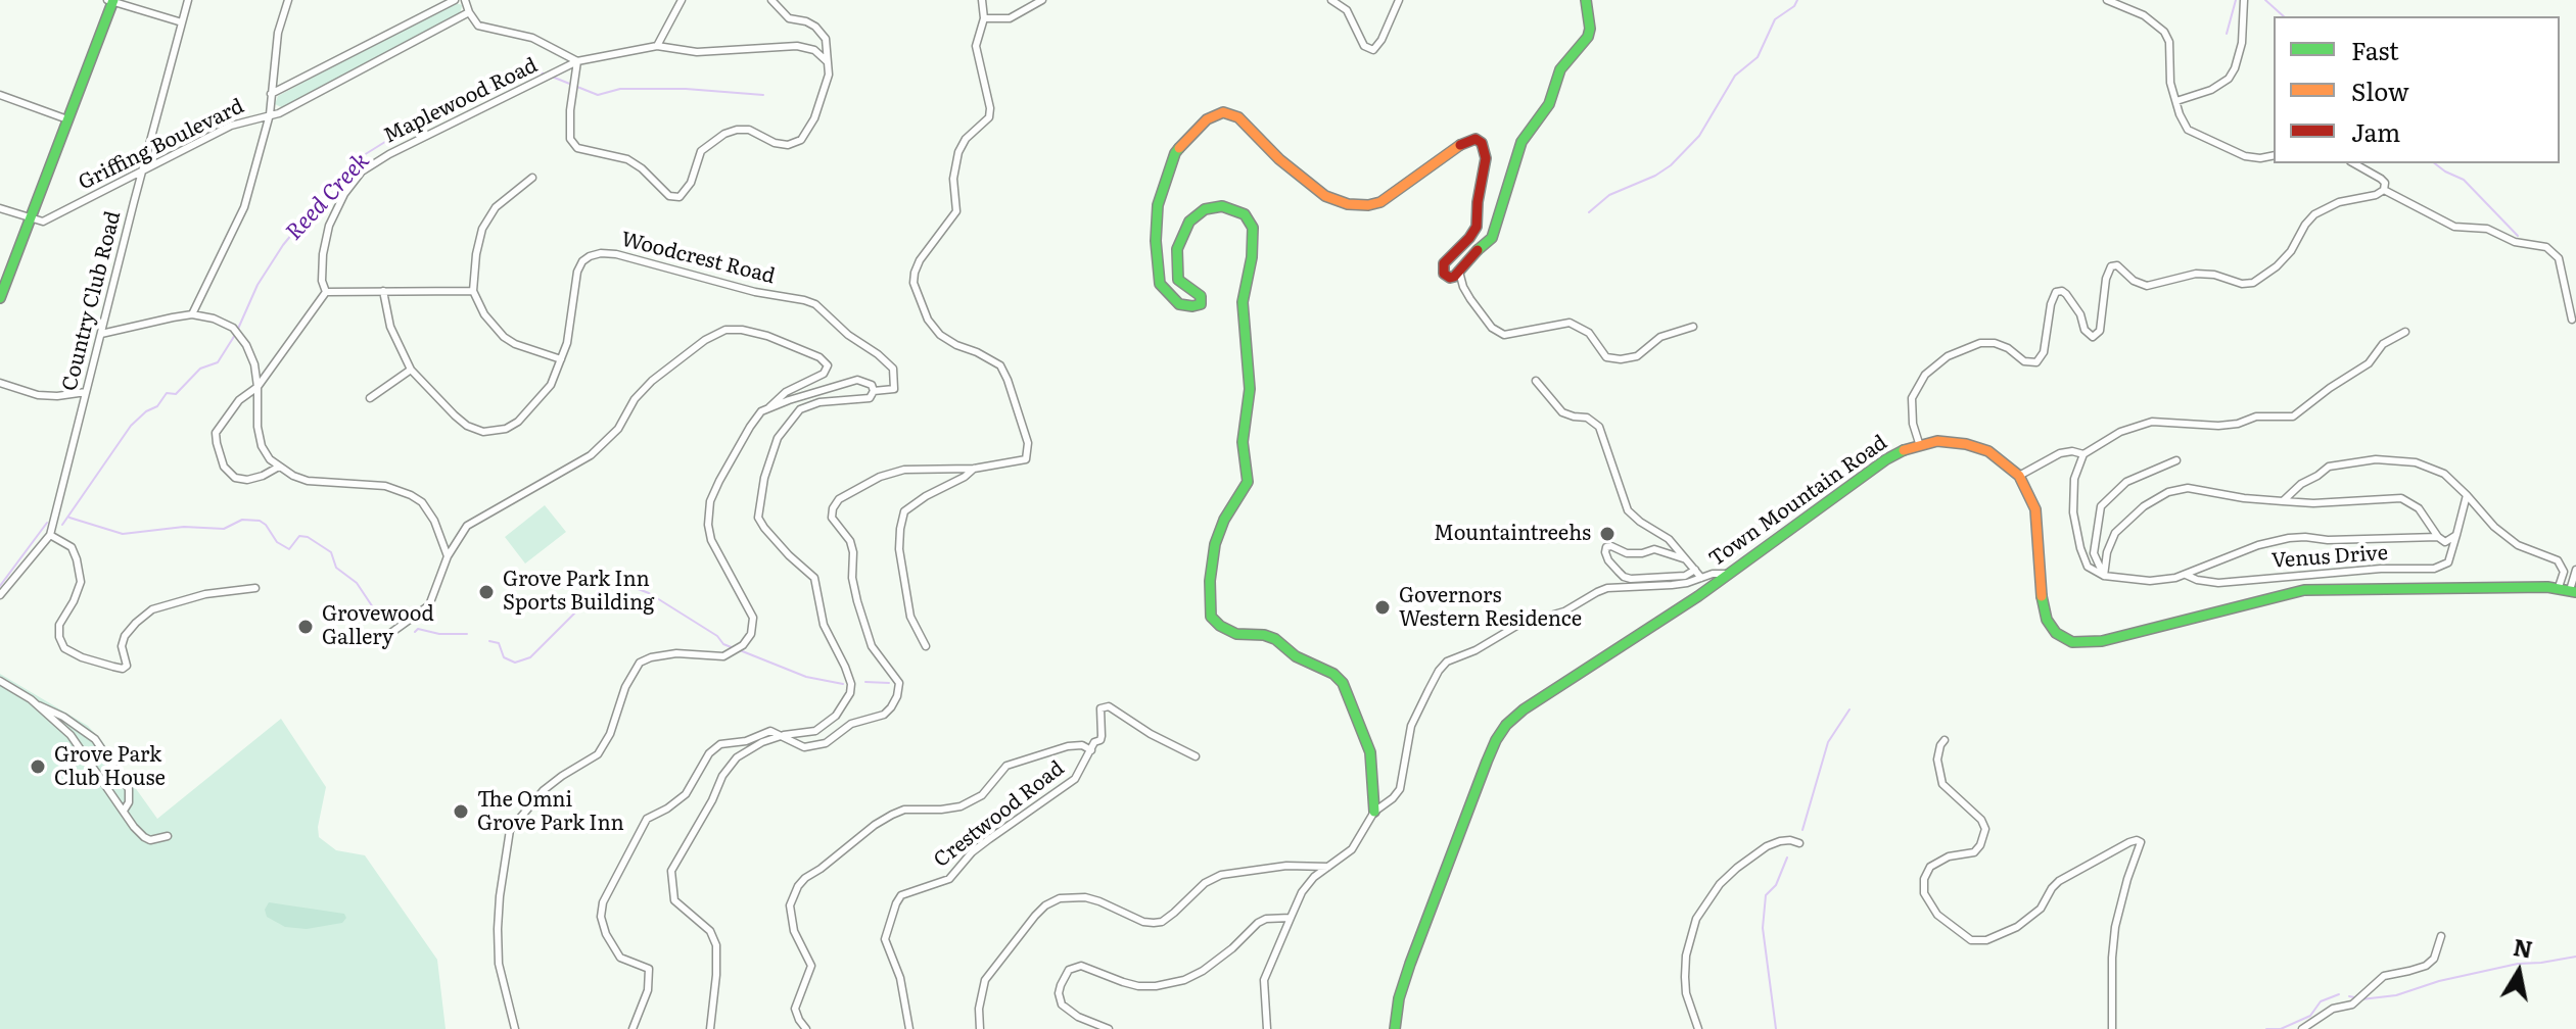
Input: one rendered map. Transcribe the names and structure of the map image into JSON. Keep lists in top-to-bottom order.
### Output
{
  "streets": {
    "street": [
      "Maplewood Road",
      "Griffing Boulevard",
      "Woodcrest Road",
      "Country Club Road",
      "Town Mountain Road",
      "Venus Drive",
      "Crestwood Road"
    ]
  },
  "crossings": [
    ["Griffing Boulevard", "Country Club Road"]
  ],
  "water": ["Reed Creek"],
  "places": [
    "Mountaintreehs",
    "Grove Park Inn Sports Building",
    "Governors Western Residence",
    "Grovewood Gallery",
    "Grove Park Club House",
    "The Omni Grove Park Inn"
  ],
  "legend": ["Fast", "Slow", "Jam"],
  "north": "top"
}
